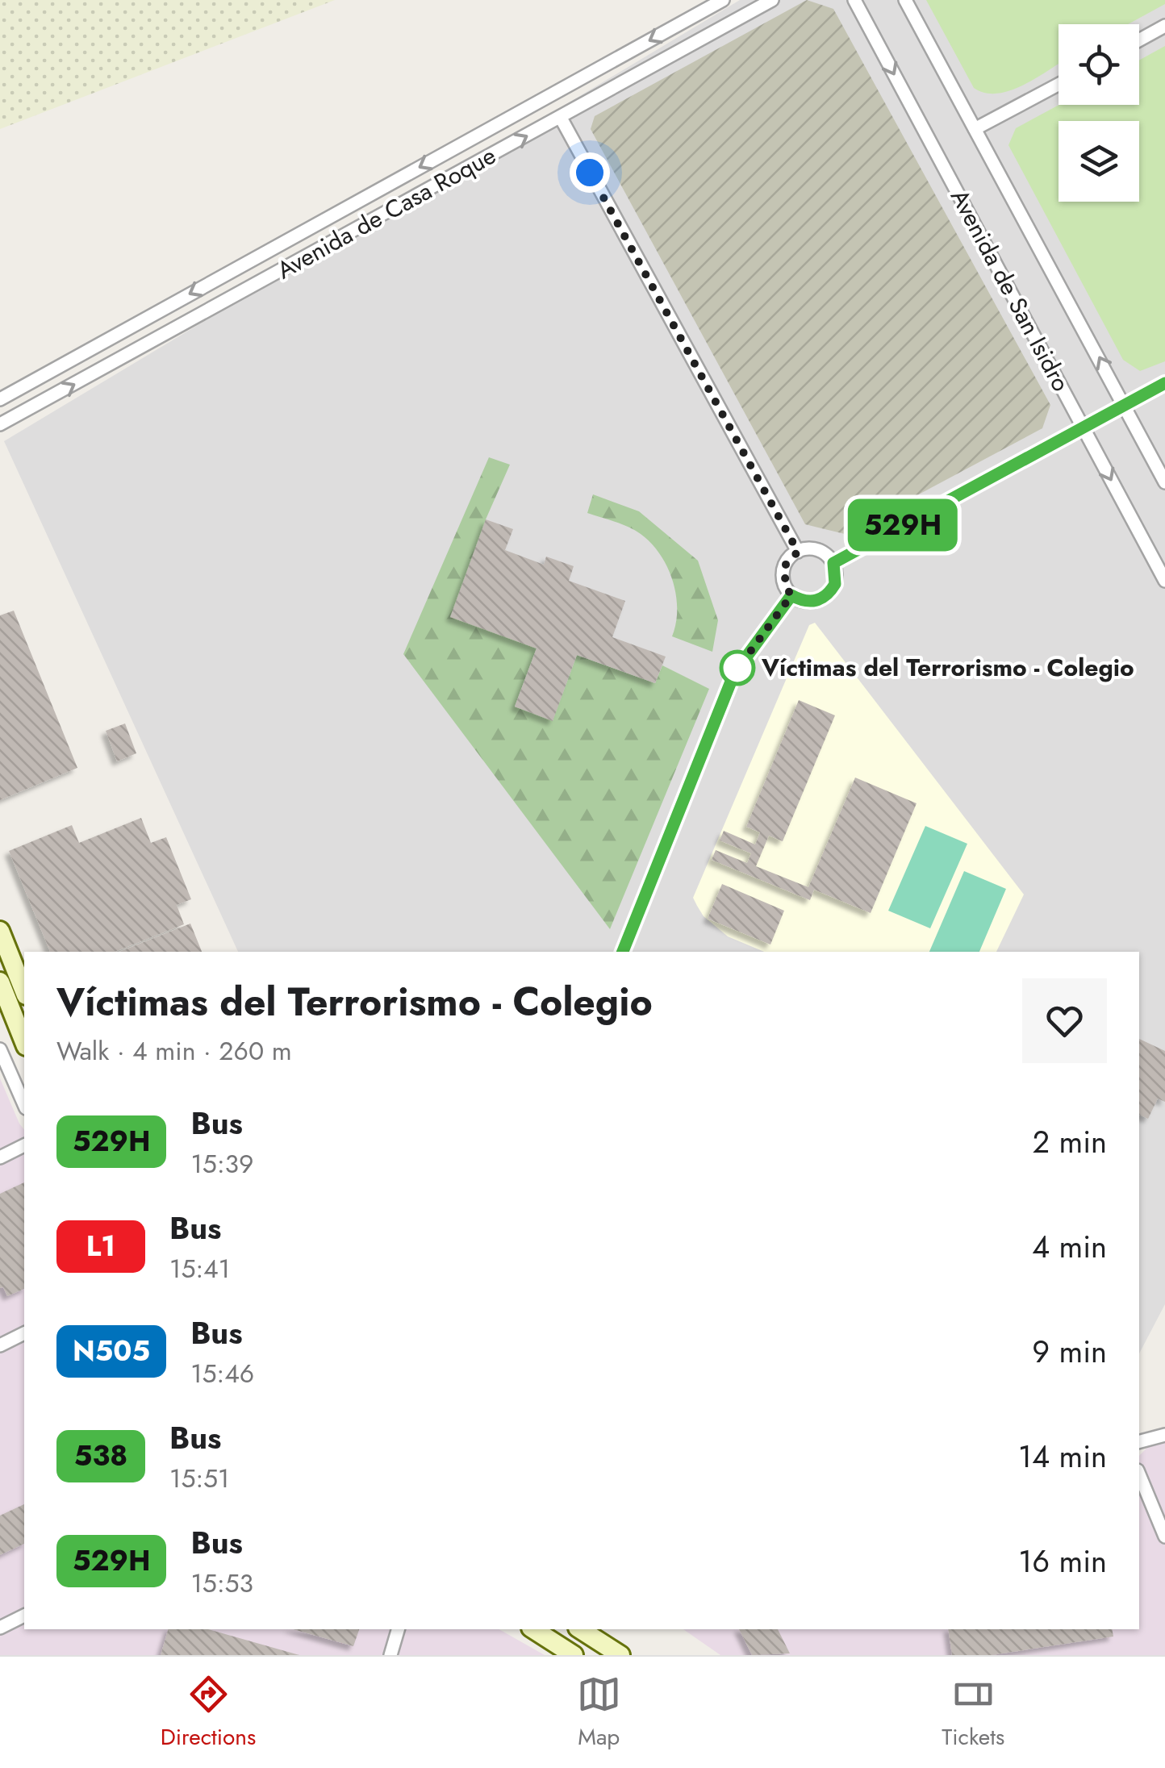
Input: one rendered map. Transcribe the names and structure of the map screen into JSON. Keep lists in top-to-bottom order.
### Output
{
  "streets": {
    "street": ["Avenida de Casa Roque", "Avenida de San Isidro"]
  },
  "places": ["Víctimas del Terrorismo - Colegio"],
  "lines": ["bus line 529H"],
  "page": {
    "on_map": "529H",
    "heading": ["Víctimas del Terrorismo - Colegio", "Walk · 4 min · 260 m"],
    "list": [
      {
        "mark": "529H",
        "name": "Bus",
        "note": "15:39",
        "value": "2 min"
      },
      {
        "mark": "L1",
        "name": "Bus",
        "note": "15:41",
        "value": "4 min"
      },
      {
        "mark": "N505",
        "name": "Bus",
        "note": "15:46",
        "value": "9 min"
      },
      {
        "mark": "538",
        "name": "Bus",
        "note": "15:51",
        "value": "14 min"
      },
      {
        "mark": "529H",
        "name": "Bus",
        "note": "15:53",
        "value": "16 min"
      }
    ],
    "tabs": ["Directions", "Map", "Tickets"]
  }
}
